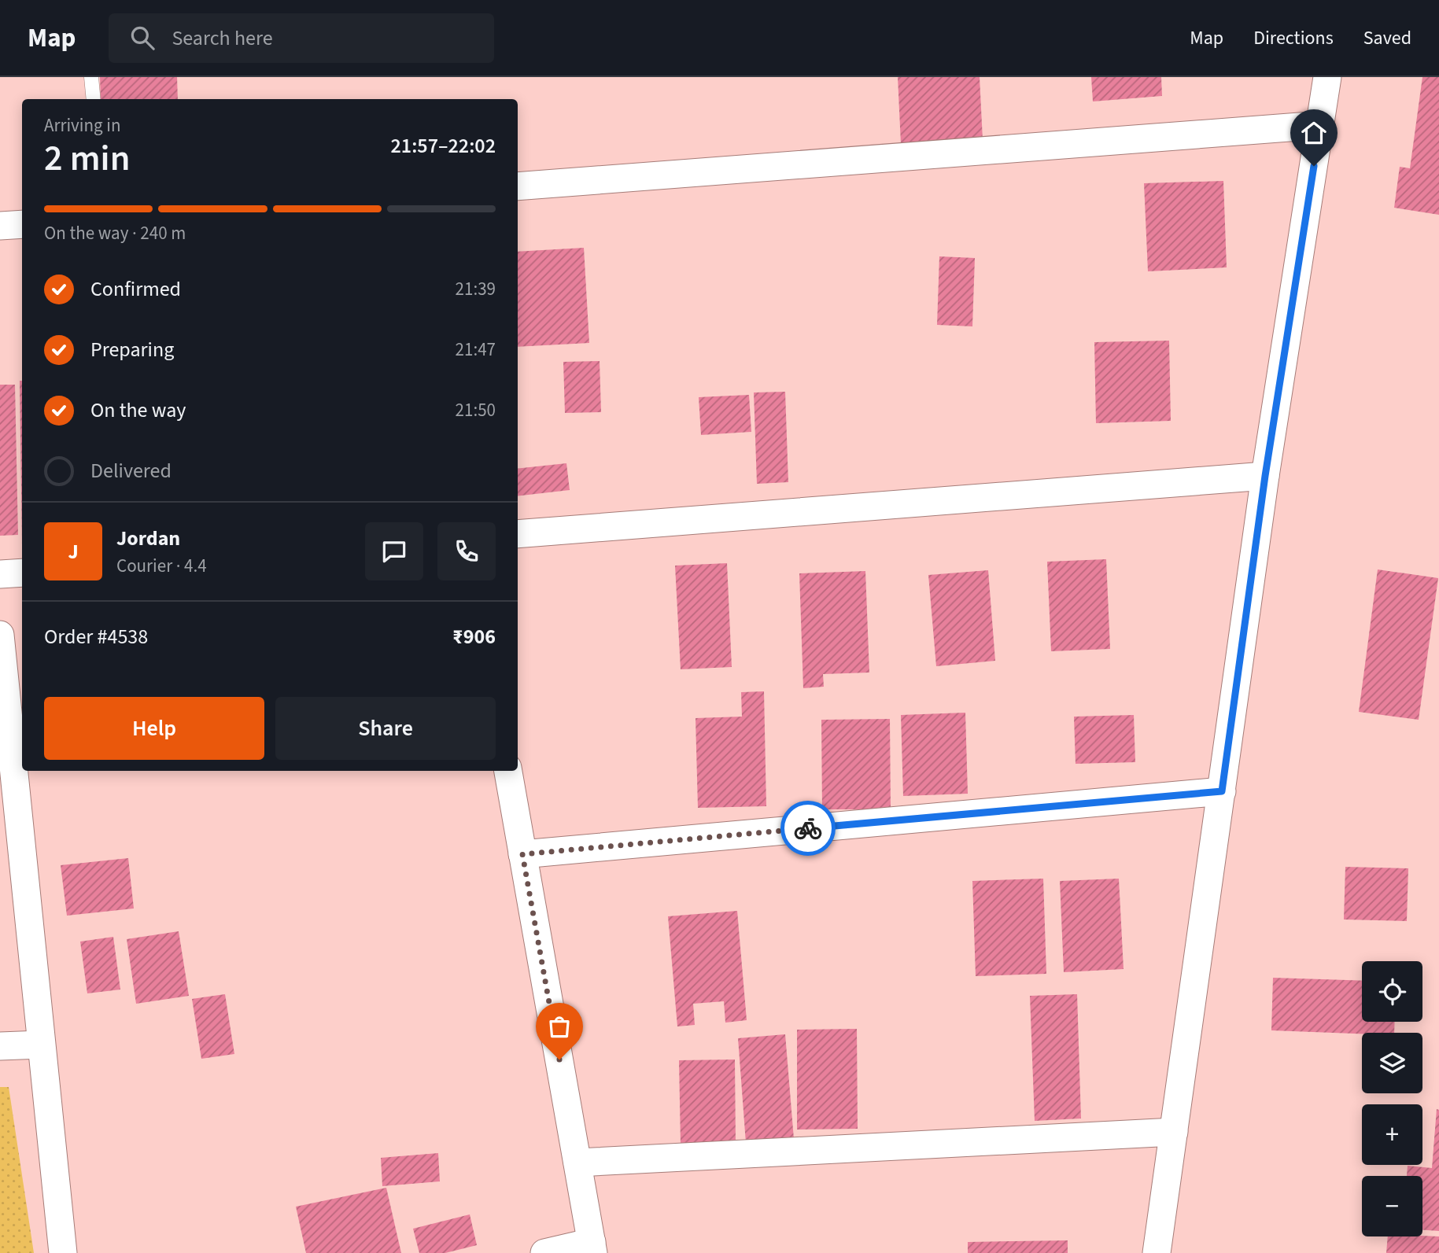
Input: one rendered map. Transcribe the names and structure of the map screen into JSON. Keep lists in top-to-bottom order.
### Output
{
  "page": {
    "header": "Map",
    "search": "Search here",
    "nav": ["Map", "Directions", "Saved"],
    "heading": ["2 min", "Arriving in", "21:57–22:02"],
    "panel": [
      "Jordan",
      "Courier · 4.4",
      "Order #4538",
      "₹906"
    ],
    "bar": "On the way · 240 m",
    "list": [
      ["Confirmed", "21:39"],
      ["Preparing", "21:47"],
      ["On the way", "21:50"],
      "Delivered"
    ],
    "round": "J",
    "buttons": ["Help", "Share"],
    "map_buttons": ["+", "−"]
  }
}
